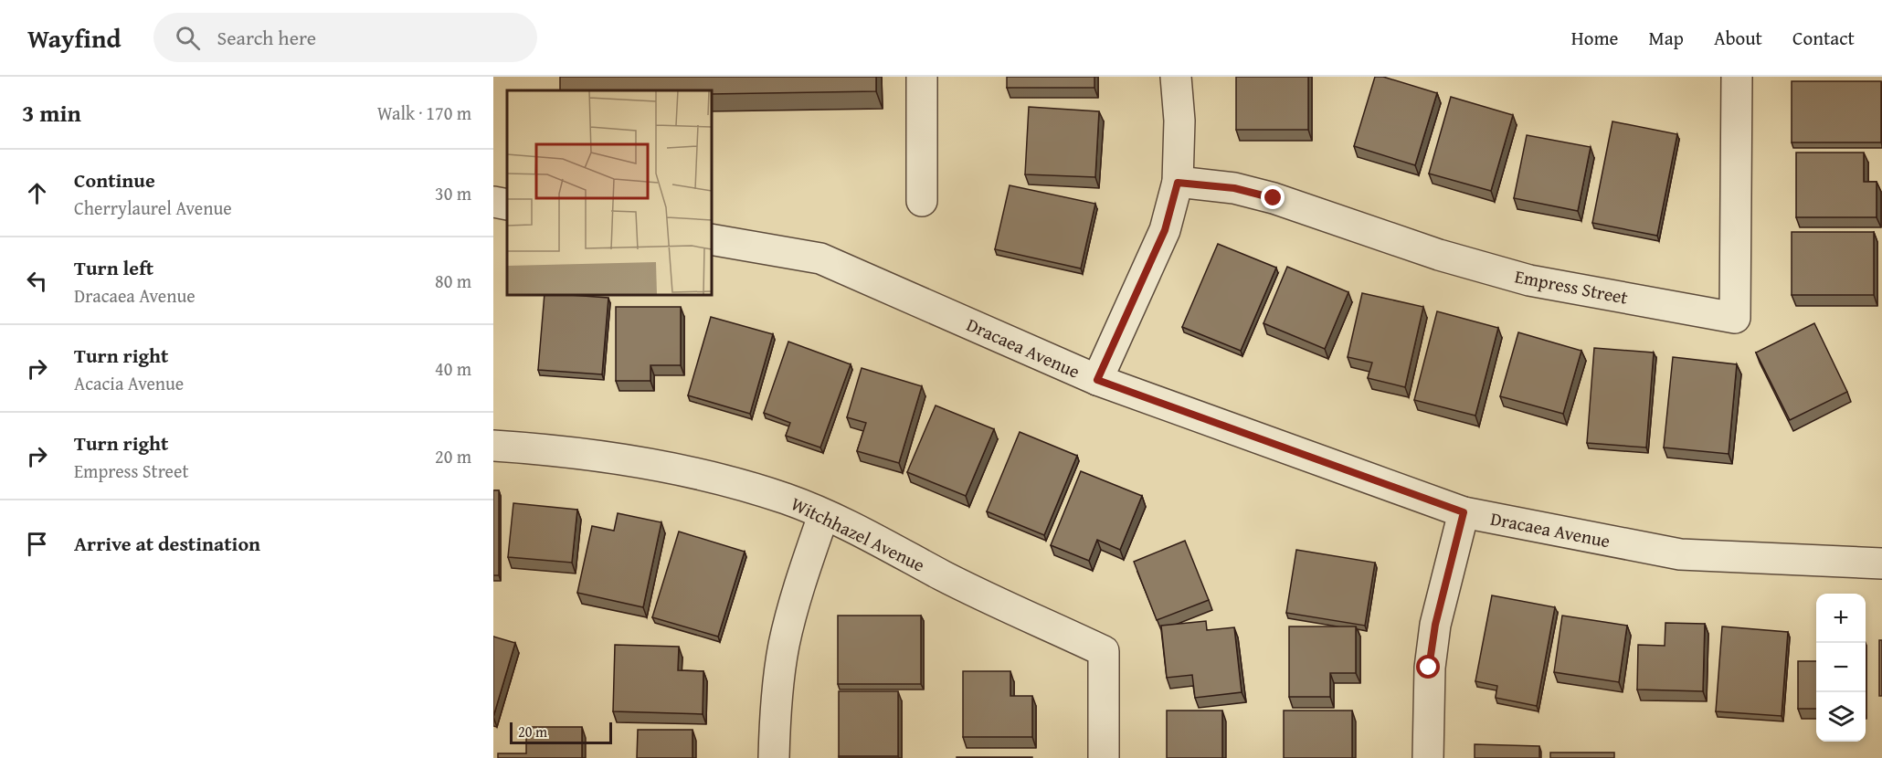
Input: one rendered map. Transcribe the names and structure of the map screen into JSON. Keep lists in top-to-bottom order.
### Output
{
  "streets": {
    "street": ["Empress Street", "Dracaea Avenue", "Witchhazel Avenue"]
  },
  "scale_bar": "20 m",
  "page": {
    "header": "Wayfind",
    "search": "Search here",
    "nav": [
      "Home",
      "Map",
      "About",
      "Contact"
    ],
    "heading": ["3 min", "Walk · 170 m"],
    "list": [
      ["Continue", "Cherrylaurel Avenue", "30 m"],
      ["Turn left", "Dracaea Avenue", "80 m"],
      ["Turn right", "Acacia Avenue", "40 m"],
      ["Turn right", "Empress Street", "20 m"],
      "Arrive at destination"
    ],
    "map_buttons": ["+", "−"],
    "scale": "20 m"
  }
}
